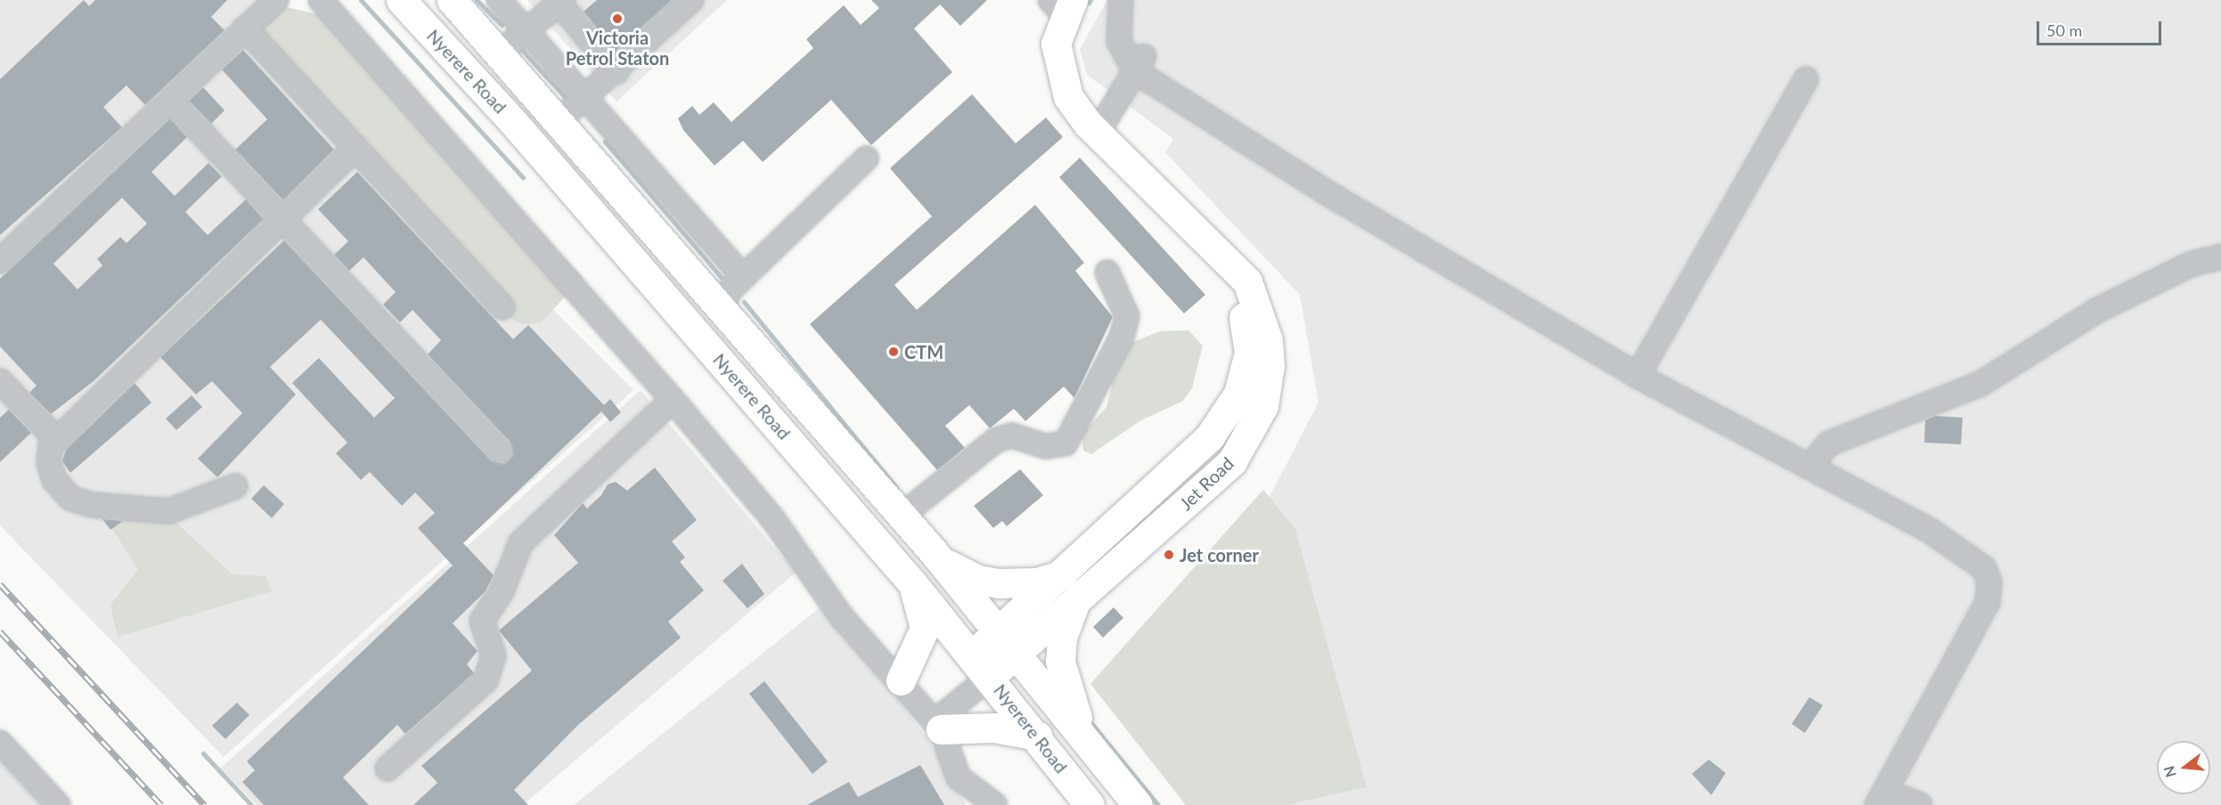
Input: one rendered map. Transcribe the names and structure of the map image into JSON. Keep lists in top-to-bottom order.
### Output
{
  "streets": {
    "main road": ["Nyerere Road", "Jet Road"]
  },
  "crossings": [
    ["Nyerere Road", "Jet Road"]
  ],
  "places": ["Victoria Petrol Staton", "CTM", "Jet corner"],
  "scale_bar": "50 m",
  "north": "left"
}
